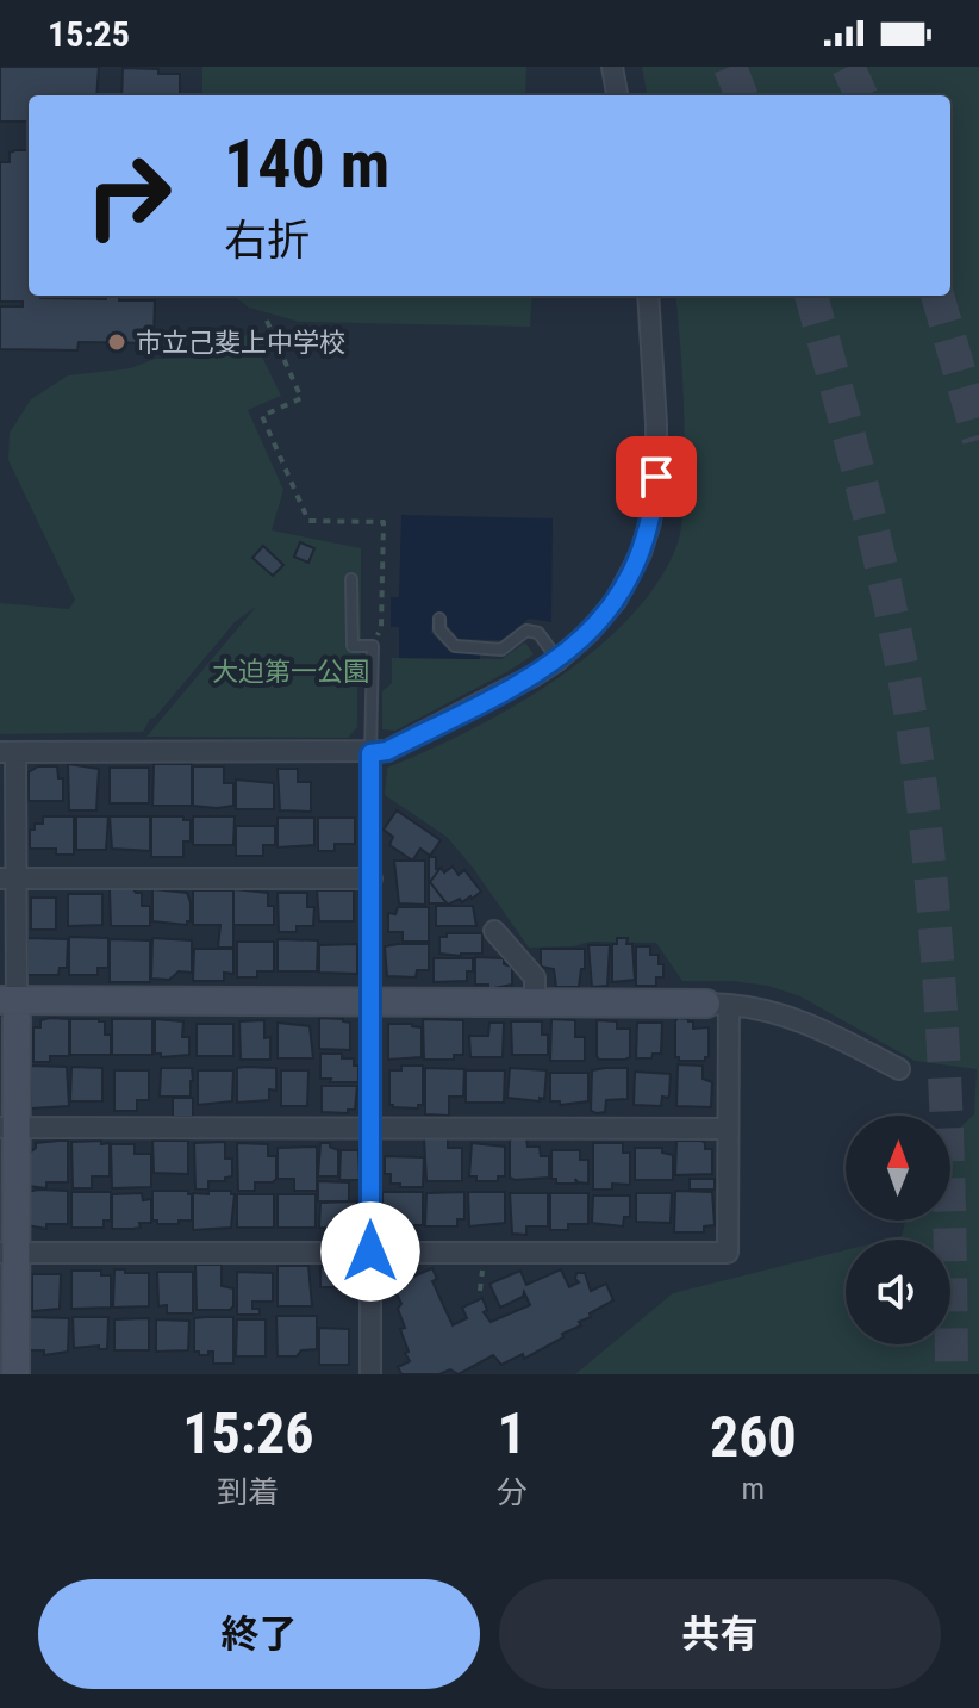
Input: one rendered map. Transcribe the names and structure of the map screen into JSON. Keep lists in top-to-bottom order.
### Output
{
  "parks": ["大迫第一公園"],
  "places": ["市立己斐上中学校"],
  "north": "top",
  "page": {
    "status": "15:25",
    "turn": ["140 m", "右折"],
    "eta": [
      "15:26",
      "到着",
      "1",
      "分",
      "260",
      "m"
    ],
    "buttons": ["終了", "共有"]
  }
}
